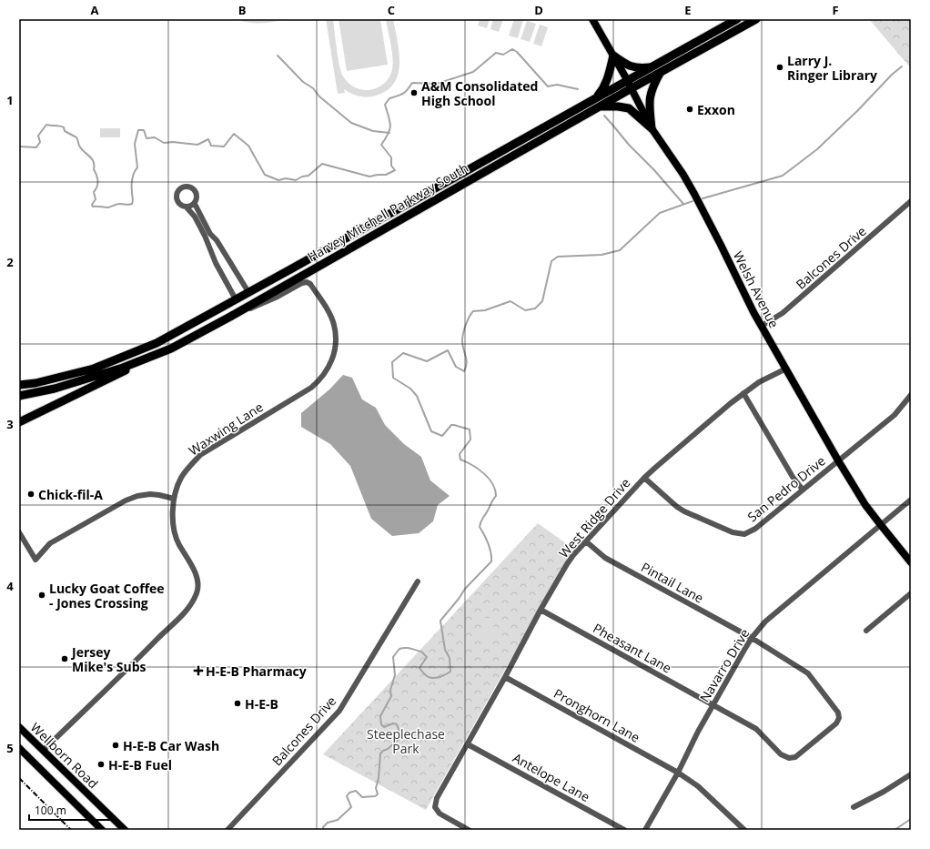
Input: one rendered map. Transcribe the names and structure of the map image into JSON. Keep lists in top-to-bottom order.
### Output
{
  "streets": {
    "highway": ["Harvey Mitchell Parkway South"],
    "main road": ["Welsh Avenue", "Wellborn Road"],
    "street": [
      "Balcones Drive",
      "Waxwing Lane",
      "San Pedro Drive",
      "West Ridge Drive",
      "Pintail Lane",
      "Pheasant Lane",
      "Navarro Drive",
      "Pronghorn Lane",
      "Antelope Lane"
    ]
  },
  "crossings": [
    ["Harvey Mitchell Parkway South", "Welsh Avenue"],
    ["Balcones Drive", "Welsh Avenue"],
    ["Welsh Avenue", "San Pedro Drive"],
    ["Welsh Avenue", "West Ridge Drive"],
    ["Welsh Avenue", "Navarro Drive"],
    ["Waxwing Lane", "Wellborn Road"],
    ["San Pedro Drive", "West Ridge Drive"],
    ["West Ridge Drive", "Pintail Lane"],
    ["West Ridge Drive", "Pheasant Lane"],
    ["West Ridge Drive", "Pronghorn Lane"],
    ["West Ridge Drive", "Antelope Lane"],
    ["Pintail Lane", "Pheasant Lane"],
    ["Pintail Lane", "Navarro Drive"],
    ["Pheasant Lane", "Navarro Drive"],
    ["Navarro Drive", "Pronghorn Lane"]
  ],
  "parks": ["Steeplechase Park"],
  "places": {
    "other": [
      "Larry J. Ringer Library",
      "A&M Consolidated High School",
      "Exxon",
      "Chick-fil-A",
      "Lucky Goat Coffee - Jones Crossing",
      "Jersey Mike's Subs",
      "H-E-B",
      "H-E-B Car Wash",
      "H-E-B Fuel"
    ],
    "health": ["H-E-B Pharmacy"]
  },
  "scale_bar": "100 m",
  "grid": {
    "columns": [
      "A",
      "B",
      "C",
      "D",
      "E",
      "F"
    ],
    "rows": [
      "1",
      "2",
      "3",
      "4",
      "5"
    ]
  }
}
